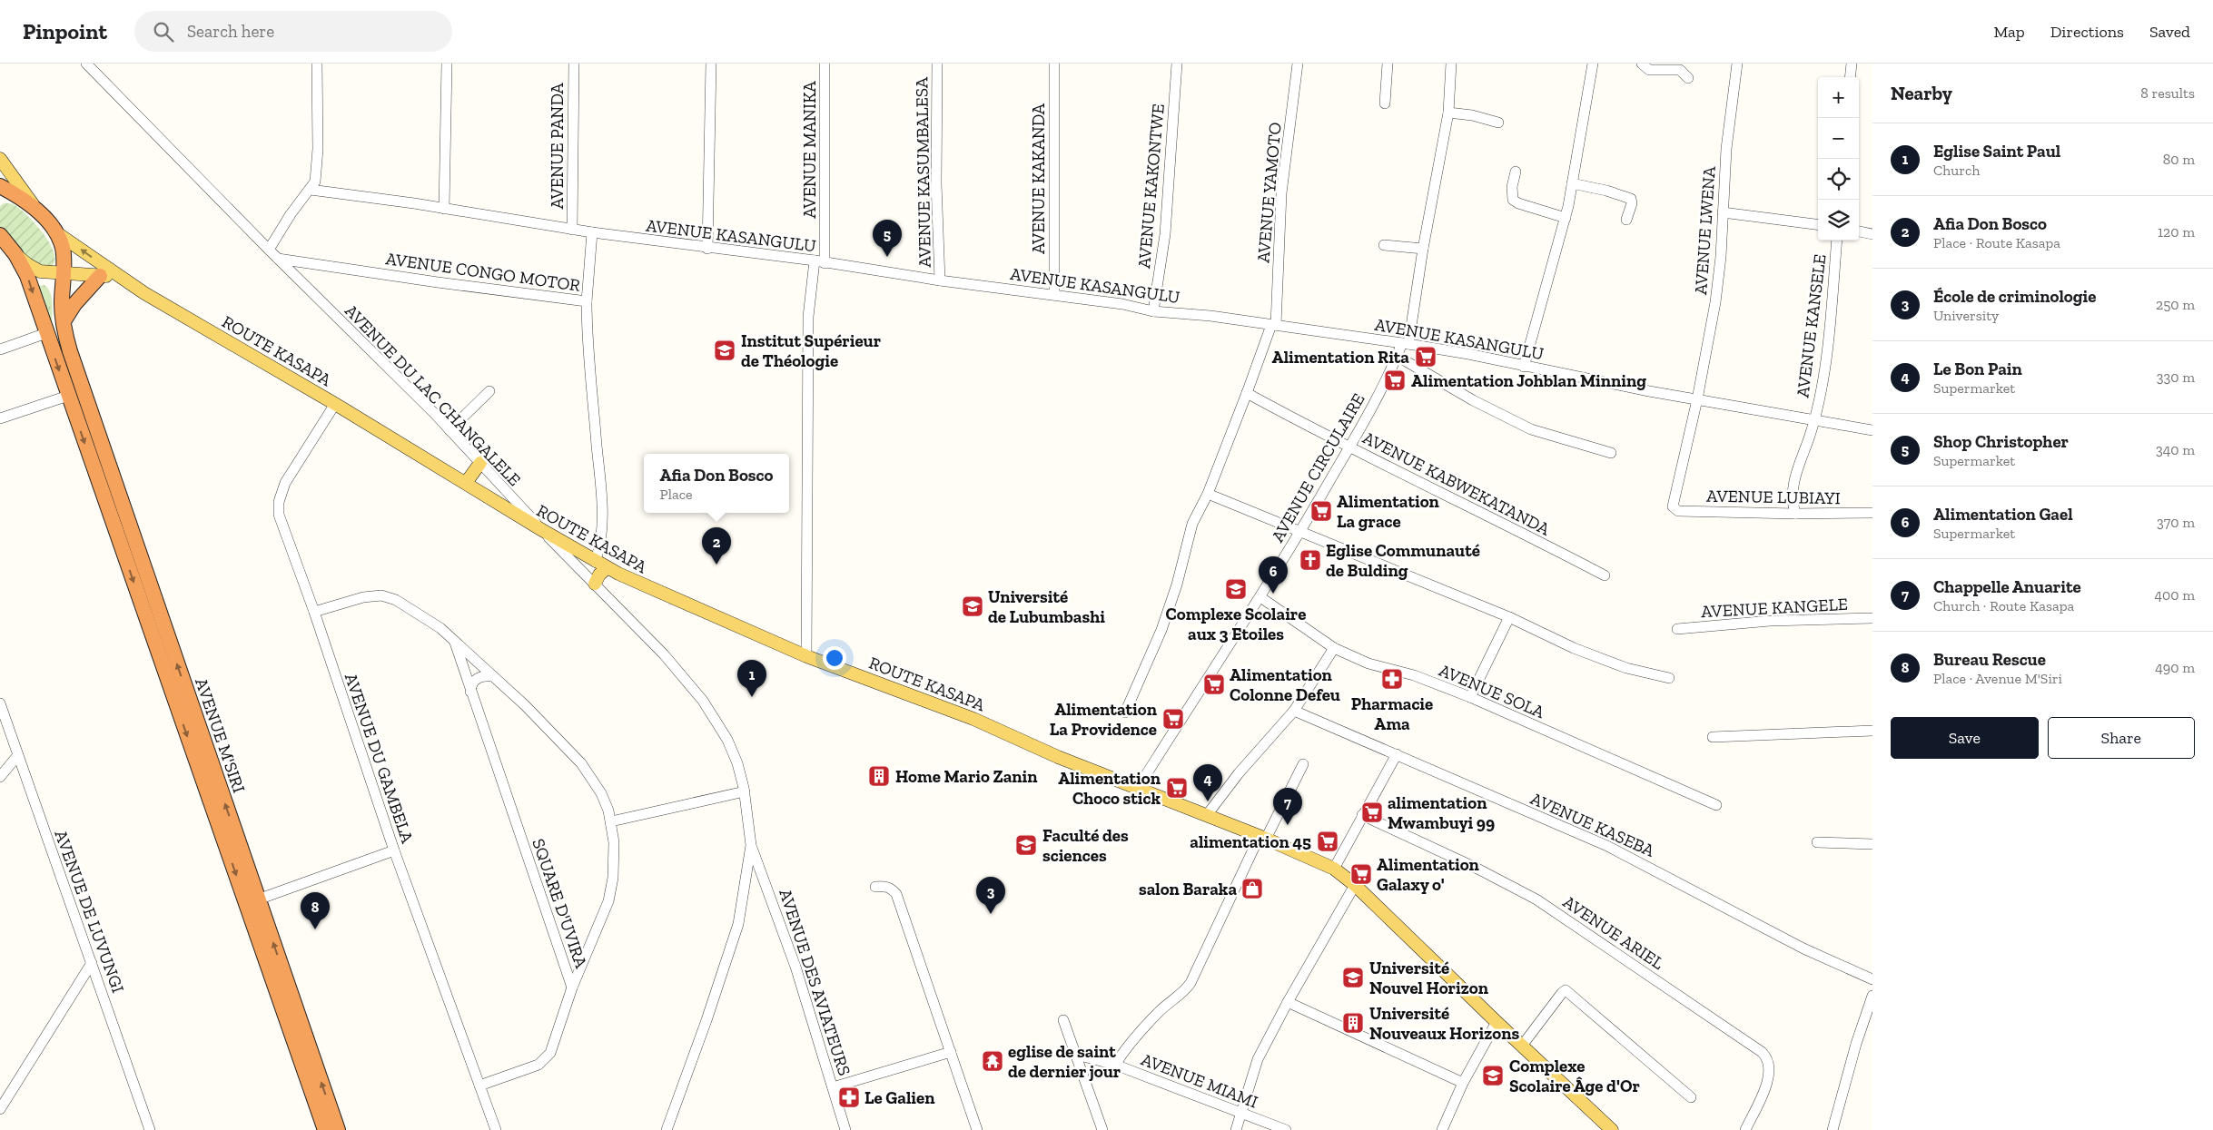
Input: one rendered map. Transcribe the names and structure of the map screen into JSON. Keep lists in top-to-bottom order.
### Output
{
  "streets": {
    "highway": ["AVENUE M'SIRI"],
    "main road": ["ROUTE KASAPA"],
    "street": [
      "AVENUE PANDA",
      "AVENUE MANIKA",
      "AVENUE KASUMBALESA",
      "AVENUE KAKANDA",
      "AVENUE KAKONTWE",
      "AVENUE YAMOTO",
      "AVENUE LWENA",
      "AVENUE KASANGULU",
      "AVENUE CONGO MOTOR",
      "AVENUE KANSELE",
      "AVENUE DU LAC CHANGALELE",
      "AVENUE CIRCULAIRE",
      "AVENUE KABWEKATANDA",
      "AVENUE LUBIAYI",
      "AVENUE KANGELE",
      "AVENUE SOLA",
      "AVENUE DU GAMBELA",
      "AVENUE KASEBA",
      "SQUARE D'UVIRA",
      "AVENUE DE LUVUNGI",
      "AVENUE ARIEL",
      "AVENUE DES AVIATEURS",
      "AVENUE MIAMI"
    ]
  },
  "crossings": [
    ["AVENUE PANDA", "AVENUE KASANGULU"],
    ["AVENUE MANIKA", "AVENUE KASANGULU"],
    ["AVENUE MANIKA", "ROUTE KASAPA"],
    ["AVENUE KASUMBALESA", "AVENUE KASANGULU"],
    ["AVENUE KAKANDA", "AVENUE KASANGULU"],
    ["AVENUE KAKONTWE", "AVENUE KASANGULU"],
    ["AVENUE YAMOTO", "AVENUE KASANGULU"],
    ["AVENUE YAMOTO", "AVENUE KABWEKATANDA"],
    ["AVENUE LWENA", "AVENUE KASANGULU"],
    ["AVENUE LWENA", "AVENUE LUBIAYI"],
    ["AVENUE KASANGULU", "AVENUE KANSELE"],
    ["AVENUE KASANGULU", "AVENUE CIRCULAIRE"],
    ["AVENUE CONGO MOTOR", "ROUTE KASAPA"],
    ["AVENUE CONGO MOTOR", "AVENUE DU LAC CHANGALELE"],
    ["AVENUE KANSELE", "AVENUE LUBIAYI"],
    ["ROUTE KASAPA", "AVENUE DU LAC CHANGALELE"],
    ["ROUTE KASAPA", "AVENUE CIRCULAIRE"],
    ["ROUTE KASAPA", "AVENUE M'SIRI"],
    ["ROUTE KASAPA", "AVENUE DU GAMBELA"],
    ["AVENUE DU LAC CHANGALELE", "AVENUE DES AVIATEURS"],
    ["AVENUE CIRCULAIRE", "AVENUE KABWEKATANDA"],
    ["AVENUE CIRCULAIRE", "AVENUE SOLA"]
  ],
  "places": {
    "school or university": [
      "Institut Supérieur de Théologie",
      "Complexe Scolaire aux 3 Etoiles",
      "Université de Lubumbashi",
      "Faculté des sciences",
      "Université Nouvel Horizon",
      "Complexe Scolaire Âge d'Or"
    ],
    "supermarket": [
      "Alimentation Rita",
      "Alimentation Johblan Minning",
      "Alimentation La grace",
      "Alimentation Colonne Defeu",
      "Alimentation La Providence",
      "Alimentation Choco stick",
      "alimentation Mwambuyi 99",
      "alimentation 45",
      "Alimentation Galaxy o'"
    ],
    "church": ["Eglise Communauté de Bulding"],
    "pharmacy": ["Pharmacie Ama", "Le Galien"],
    "building": ["Home Mario Zanin", "Université Nouveaux Horizons"],
    "shop": ["salon Baraka"],
    "temple": ["eglise de saint de dernier jour"]
  },
  "page": {
    "header": "Pinpoint",
    "search": "Search here",
    "nav": ["Map", "Directions", "Saved"],
    "heading": ["Nearby", "8 results"],
    "map_buttons": ["+", "−"],
    "list": [
      {
        "mark": "1",
        "name": "Eglise Saint Paul",
        "note": "Church",
        "value": "80 m"
      },
      {
        "mark": "2",
        "name": "Afia Don Bosco",
        "note": "Place · Route Kasapa",
        "value": "120 m"
      },
      {
        "mark": "3",
        "name": "École de criminologie",
        "note": "University",
        "value": "250 m"
      },
      {
        "mark": "4",
        "name": "Le Bon Pain",
        "note": "Supermarket",
        "value": "330 m"
      },
      {
        "mark": "5",
        "name": "Shop Christopher",
        "note": "Supermarket",
        "value": "340 m"
      },
      {
        "mark": "6",
        "name": "Alimentation Gael",
        "note": "Supermarket",
        "value": "370 m"
      },
      {
        "mark": "7",
        "name": "Chappelle Anuarite",
        "note": "Church · Route Kasapa",
        "value": "400 m"
      },
      {
        "mark": "8",
        "name": "Bureau Rescue",
        "note": "Place · Avenue M'Siri",
        "value": "490 m"
      }
    ],
    "pins": [
      "5",
      "2",
      "6",
      "1",
      "4",
      "7",
      "3",
      "8"
    ],
    "popup": ["Afia Don Bosco", "Place"],
    "buttons": ["Save", "Share"]
  }
}
